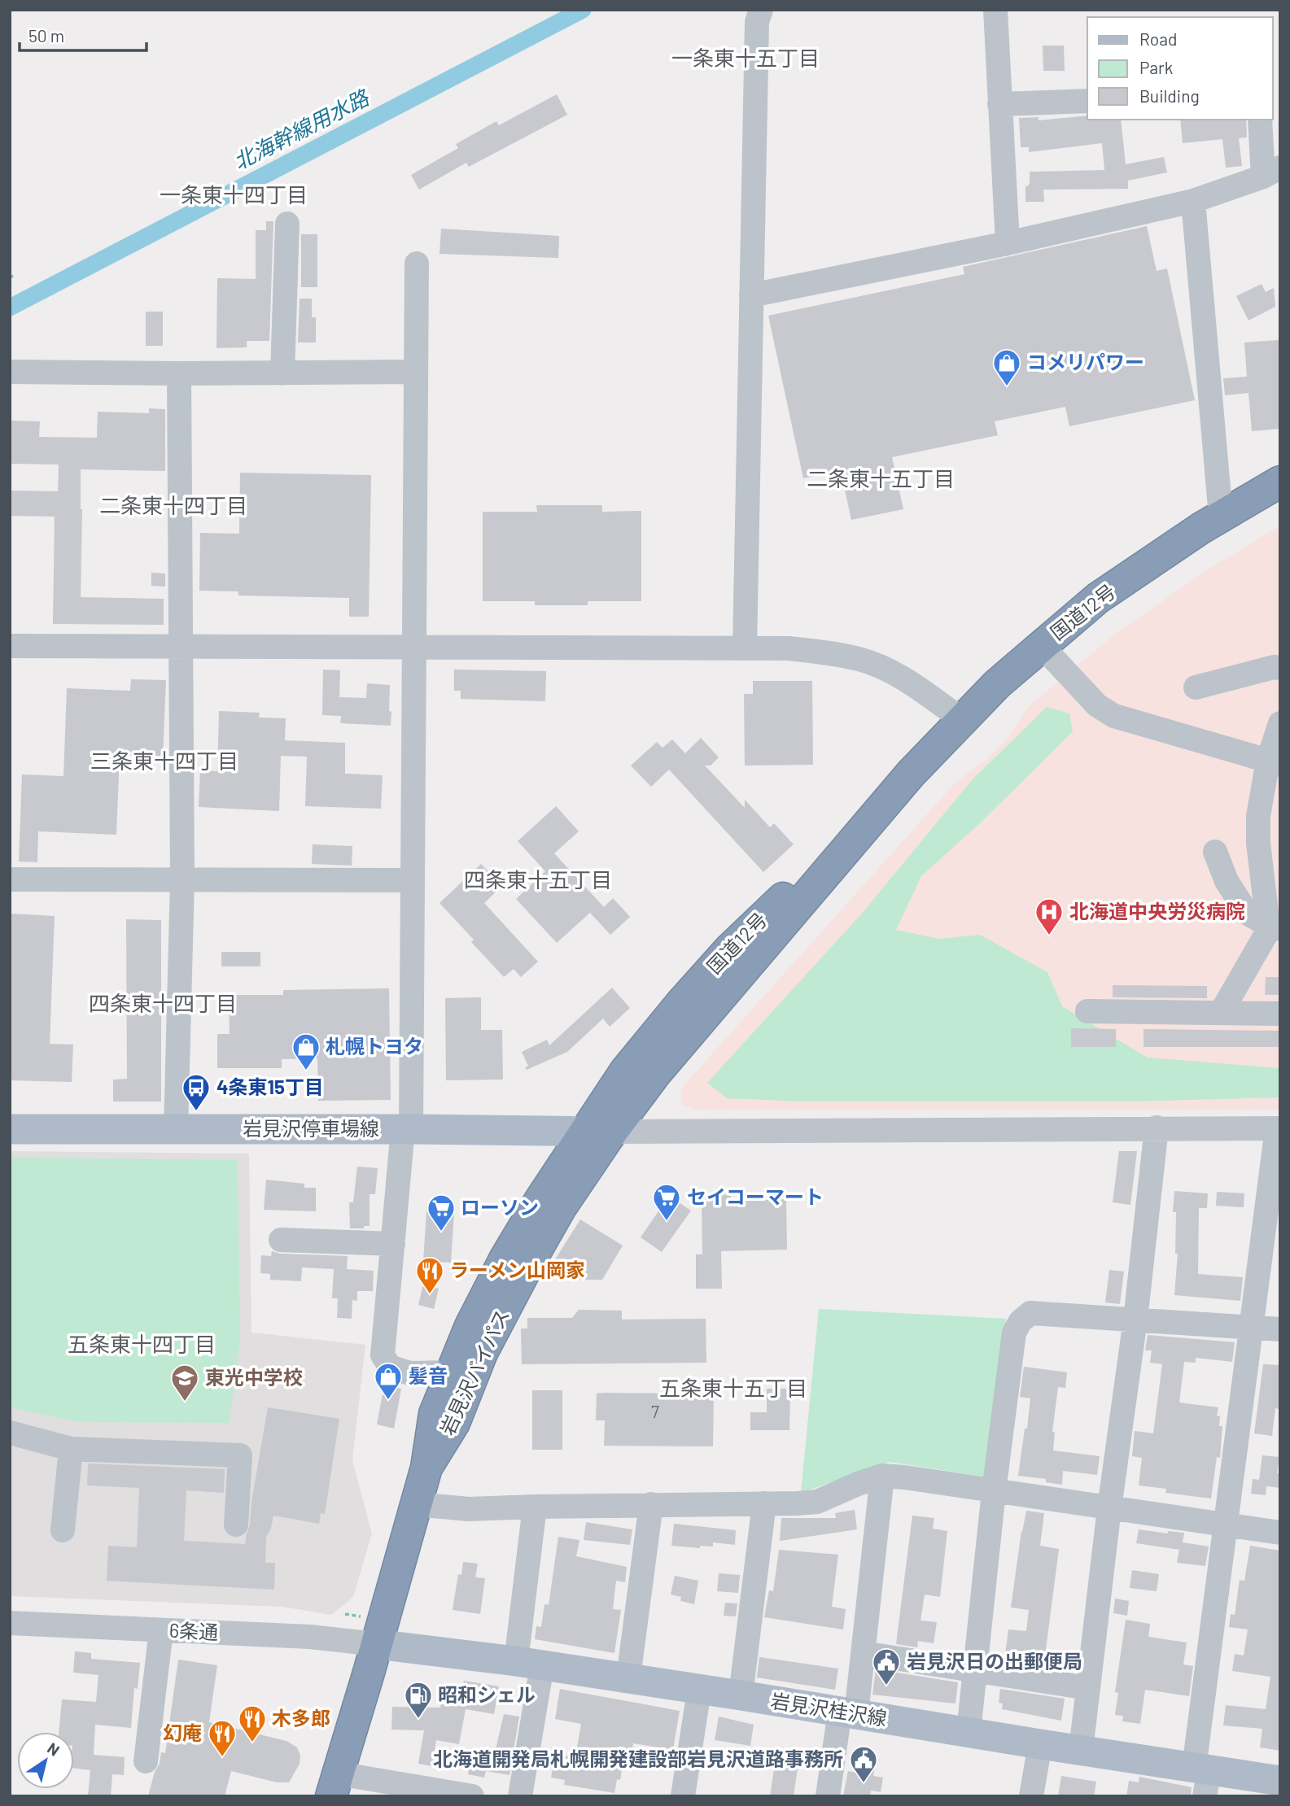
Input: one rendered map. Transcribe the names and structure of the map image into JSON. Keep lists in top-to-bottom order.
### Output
{
  "streets": {
    "highway": ["国道12号", "岩見沢バイパス"],
    "main road": ["岩見沢停車場線", "岩見沢桂沢線"],
    "street": ["6条通"]
  },
  "crossings": [
    ["国道12号", "岩見沢停車場線"],
    ["国道12号", "岩見沢バイパス"],
    ["岩見沢停車場線", "岩見沢バイパス"],
    ["岩見沢バイパス", "6条通"],
    ["岩見沢バイパス", "岩見沢桂沢線"],
    ["6条通", "岩見沢桂沢線"]
  ],
  "districts": [
    "一条東十五丁目",
    "一条東十四丁目",
    "二条東十五丁目",
    "二条東十四丁目",
    "三条東十四丁目",
    "四条東十五丁目",
    "四条東十四丁目",
    "五条東十四丁目",
    "五条東十五丁目"
  ],
  "water": ["北海幹線用水路"],
  "places": {
    "shop": ["コメリパワー", "札幌トヨタ", "髪音"],
    "hospital": ["北海道中央労災病院"],
    "bus stop": ["4条東15丁目"],
    "supermarket": ["セイコーマート", "ローソン"],
    "restaurant": ["ラーメン山岡家", "木多郎", "幻庵"],
    "school or university": ["東光中学校"],
    "public building": ["岩見沢日の出郵便局", "北海道開発局札幌開発建設部岩見沢道路事務所"],
    "fuel station": ["昭和シェル"]
  },
  "house_numbers": ["7"],
  "legend": ["Road", "Park", "Building"],
  "scale_bar": "50 m",
  "north": "top right"
}
